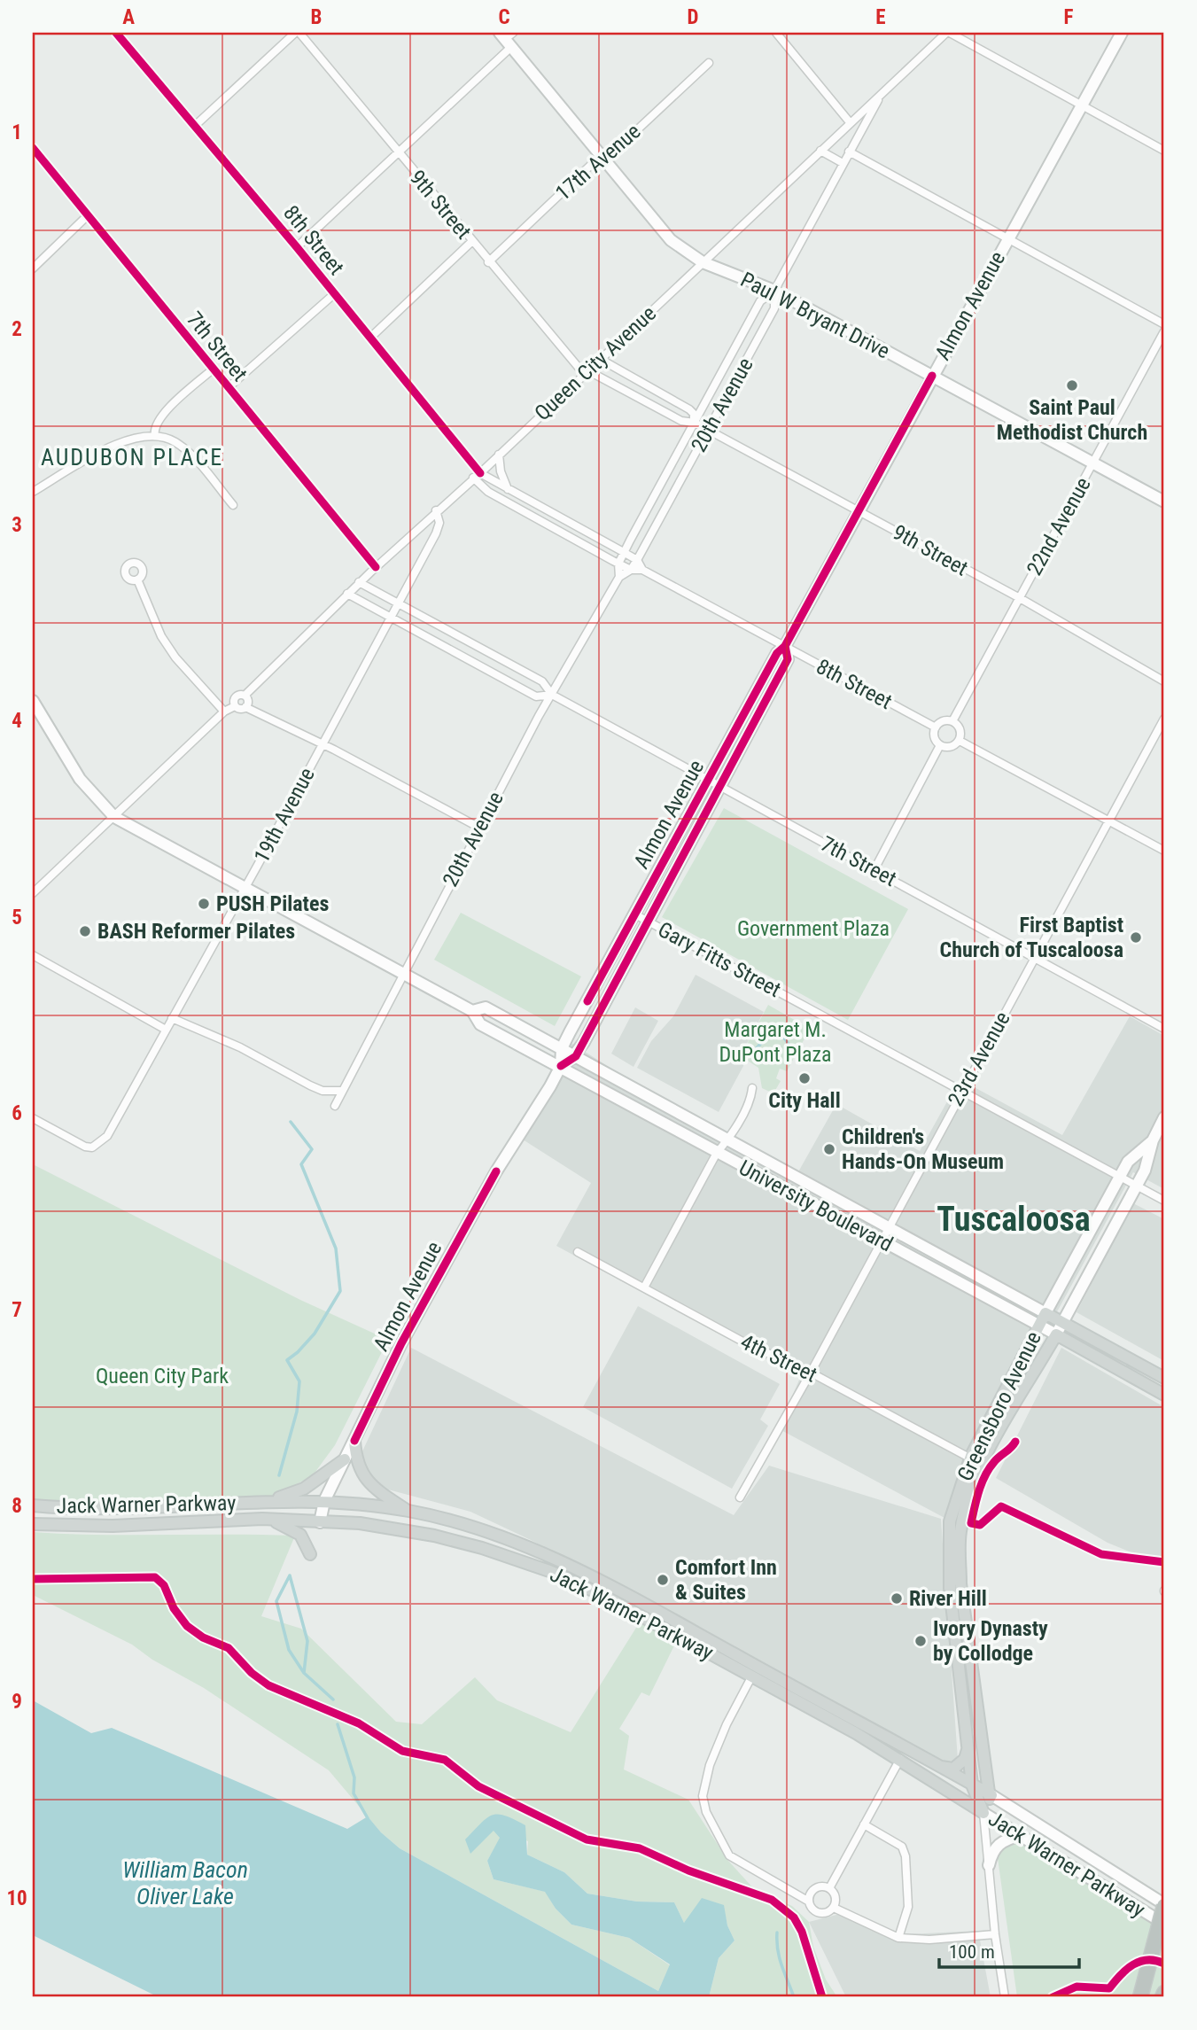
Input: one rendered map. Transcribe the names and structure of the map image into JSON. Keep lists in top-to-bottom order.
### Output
{
  "streets": {
    "main road": [
      "Almon Avenue",
      "Paul W Bryant Drive",
      "University Boulevard",
      "Greensboro Avenue",
      "Jack Warner Parkway"
    ],
    "street": [
      "17th Avenue",
      "9th Street",
      "8th Street",
      "7th Street",
      "Queen City Avenue",
      "20th Avenue",
      "22nd Avenue",
      "19th Avenue",
      "Gary Fitts Street",
      "23rd Avenue",
      "4th Street"
    ]
  },
  "crossings": [
    ["17th Avenue", "9th Street"],
    ["17th Avenue", "Paul W Bryant Drive"],
    ["9th Street", "Almon Avenue"],
    ["9th Street", "Queen City Avenue"],
    ["9th Street", "20th Avenue"],
    ["9th Street", "22nd Avenue"],
    ["8th Street", "Almon Avenue"],
    ["8th Street", "Queen City Avenue"],
    ["8th Street", "20th Avenue"],
    ["8th Street", "22nd Avenue"],
    ["Almon Avenue", "Paul W Bryant Drive"],
    ["Almon Avenue", "7th Street"],
    ["Almon Avenue", "Gary Fitts Street"],
    ["Almon Avenue", "University Boulevard"],
    ["Almon Avenue", "Jack Warner Parkway"],
    ["Paul W Bryant Drive", "Queen City Avenue"],
    ["Paul W Bryant Drive", "20th Avenue"],
    ["Paul W Bryant Drive", "22nd Avenue"],
    ["7th Street", "Queen City Avenue"],
    ["7th Street", "20th Avenue"],
    ["7th Street", "19th Avenue"],
    ["7th Street", "23rd Avenue"],
    ["Queen City Avenue", "20th Avenue"],
    ["Queen City Avenue", "19th Avenue"],
    ["Queen City Avenue", "University Boulevard"],
    ["20th Avenue", "University Boulevard"],
    ["19th Avenue", "University Boulevard"],
    ["Gary Fitts Street", "23rd Avenue"],
    ["Gary Fitts Street", "Greensboro Avenue"],
    ["23rd Avenue", "University Boulevard"],
    ["23rd Avenue", "4th Street"],
    ["University Boulevard", "Greensboro Avenue"],
    ["4th Street", "Greensboro Avenue"],
    ["Greensboro Avenue", "Jack Warner Parkway"]
  ],
  "districts": ["AUDUBON PLACE", "Tuscaloosa"],
  "water": ["William Bacon Oliver Lake"],
  "parks": ["Government Plaza", "Margaret M. DuPont Plaza", "Queen City Park"],
  "places": [
    "Saint Paul Methodist Church",
    "PUSH Pilates",
    "BASH Reformer Pilates",
    "First Baptist Church of Tuscaloosa",
    "City Hall",
    "Children's Hands-On Museum",
    "Comfort Inn & Suites",
    "River Hill",
    "Ivory Dynasty by Collodge"
  ],
  "scale_bar": "100 m",
  "grid": {
    "columns": [
      "A",
      "B",
      "C",
      "D",
      "E",
      "F"
    ],
    "rows": [
      "1",
      "2",
      "3",
      "4",
      "5",
      "6",
      "7",
      "8",
      "9",
      "10"
    ]
  }
}
